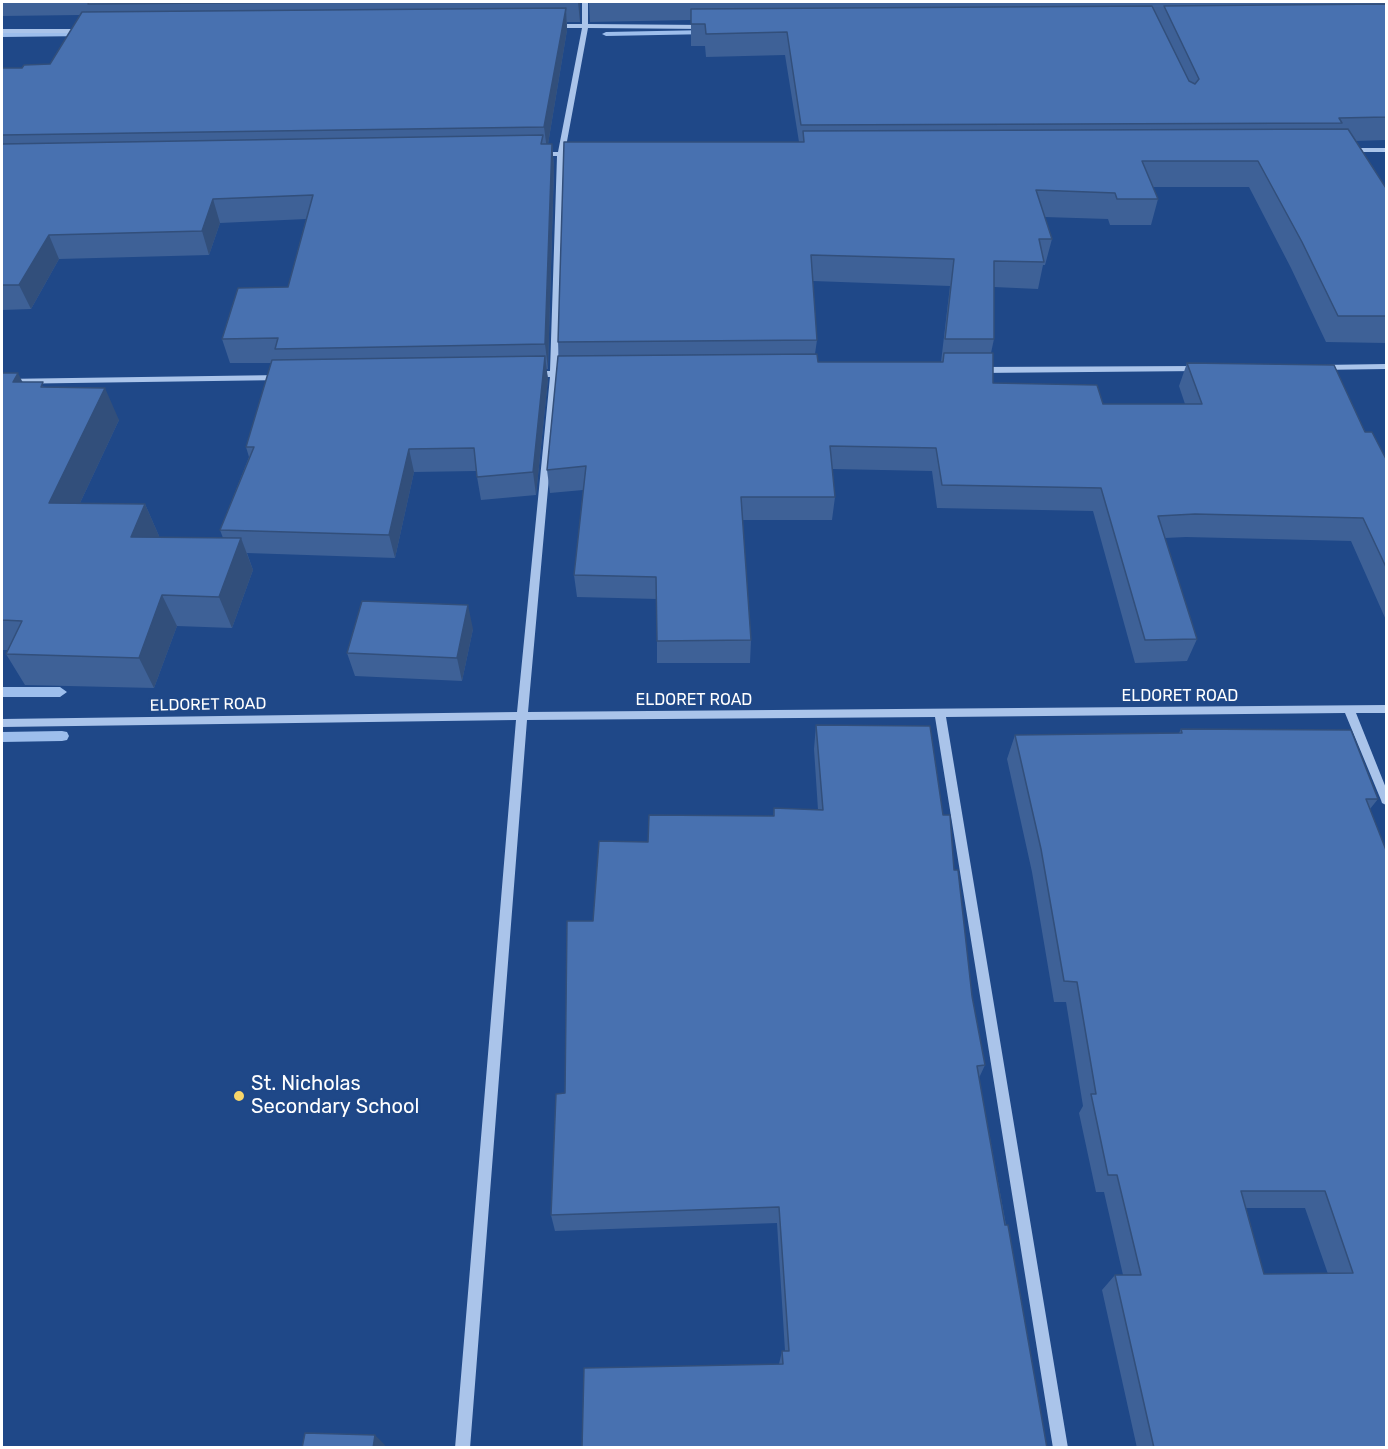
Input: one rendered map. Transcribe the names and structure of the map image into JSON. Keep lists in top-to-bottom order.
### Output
{
  "streets": {
    "street": ["ELDORET ROAD"]
  },
  "places": ["St. Nicholas Secondary School"]
}
